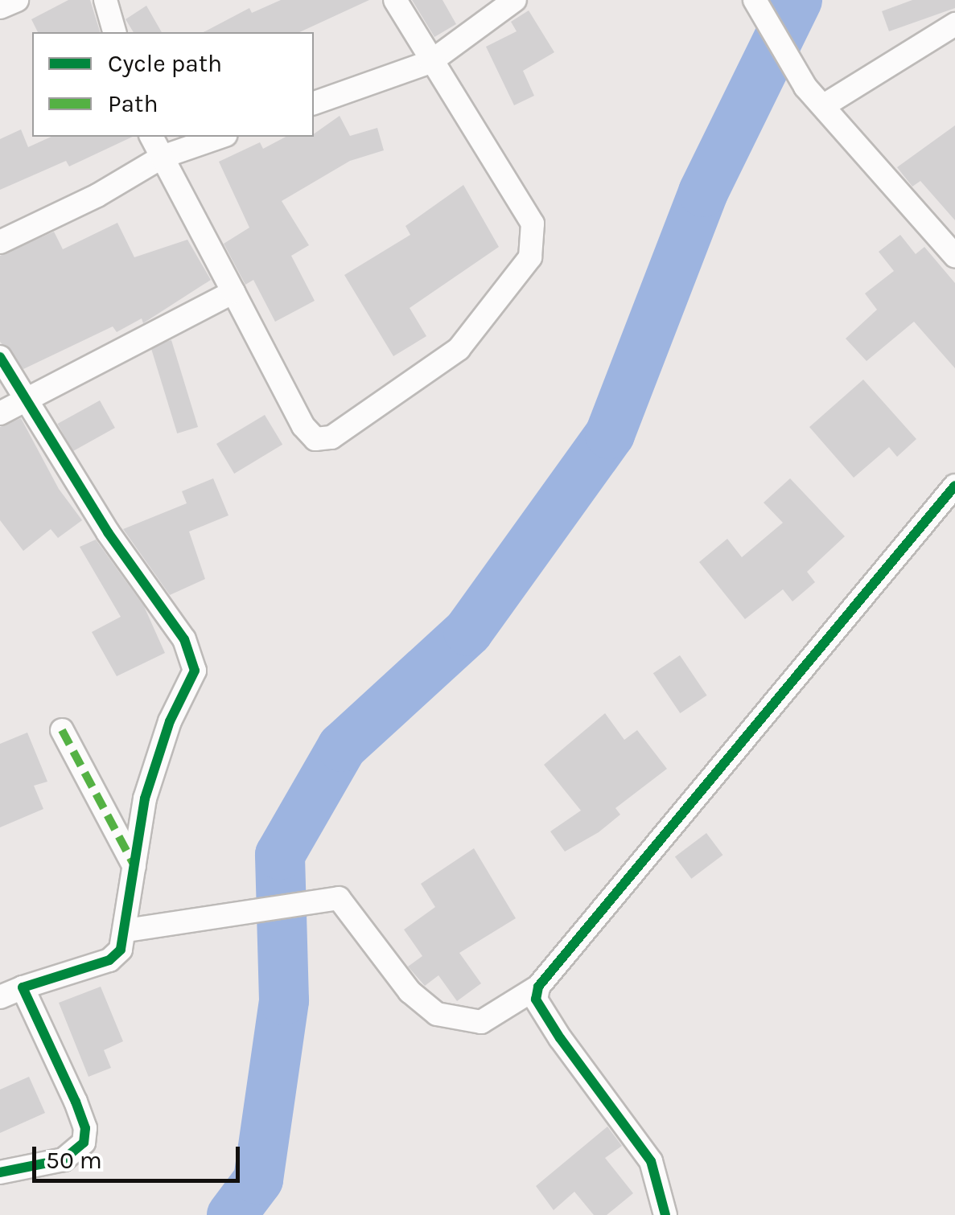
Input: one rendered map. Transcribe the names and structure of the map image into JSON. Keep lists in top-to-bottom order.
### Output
{
  "legend": ["Cycle path", "Path"],
  "scale_bar": "50 m"
}
